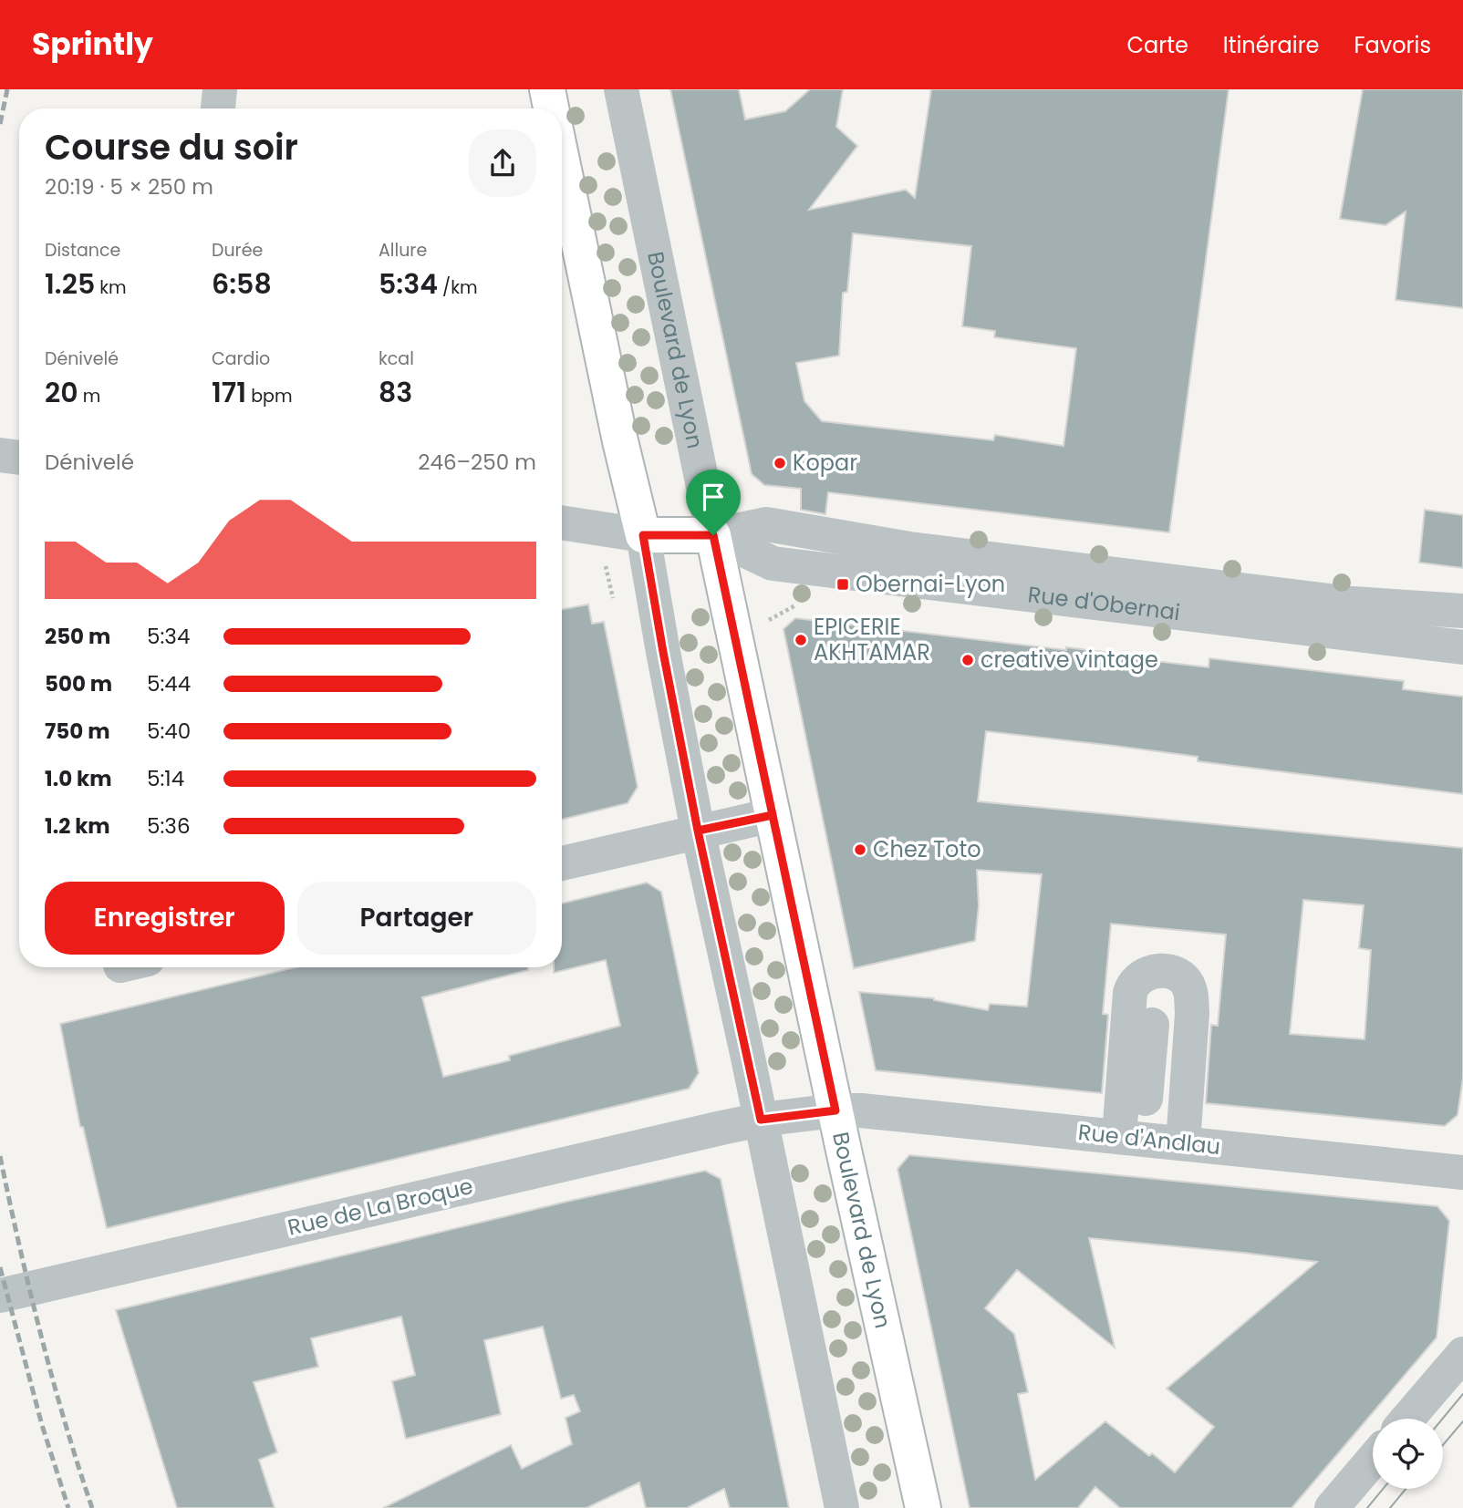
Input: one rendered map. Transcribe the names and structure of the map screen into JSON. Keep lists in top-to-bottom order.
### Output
{
  "streets": {
    "main road": ["Boulevard de Lyon", "Rue d'Obernai"],
    "street": ["Rue d'Andlau", "Rue de La Broque"]
  },
  "crossings": [
    ["Boulevard de Lyon", "Rue d'Obernai"],
    ["Boulevard de Lyon", "Rue d'Andlau"],
    ["Rue d'Andlau", "Rue de La Broque"]
  ],
  "places": {
    "other": [
      "Kopar",
      "EPICERIE AKHTAMAR",
      "creative vintage",
      "Chez Toto"
    ],
    "transit": ["Obernai-Lyon"]
  },
  "page": {
    "header": "Sprintly",
    "nav": ["Carte", "Itinéraire", "Favoris"],
    "heading": ["Course du soir", "20:19 · 5 × 250 m"],
    "stats": [
      ["Distance", "1.25 km"],
      ["Durée", "6:58"],
      ["Allure", "5:34 /km"],
      ["Dénivelé", "20 m"],
      ["Cardio", "171 bpm"],
      ["kcal", "83"]
    ],
    "chart": ["Dénivelé", "246–250 m"],
    "list": [
      {
        "name": "250 m",
        "note": "5:34"
      },
      {
        "name": "500 m",
        "note": "5:44"
      },
      {
        "name": "750 m",
        "note": "5:40"
      },
      {
        "name": "1.0 km",
        "note": "5:14"
      },
      {
        "name": "1.2 km",
        "note": "5:36"
      }
    ],
    "buttons": ["Enregistrer", "Partager"]
  }
}
